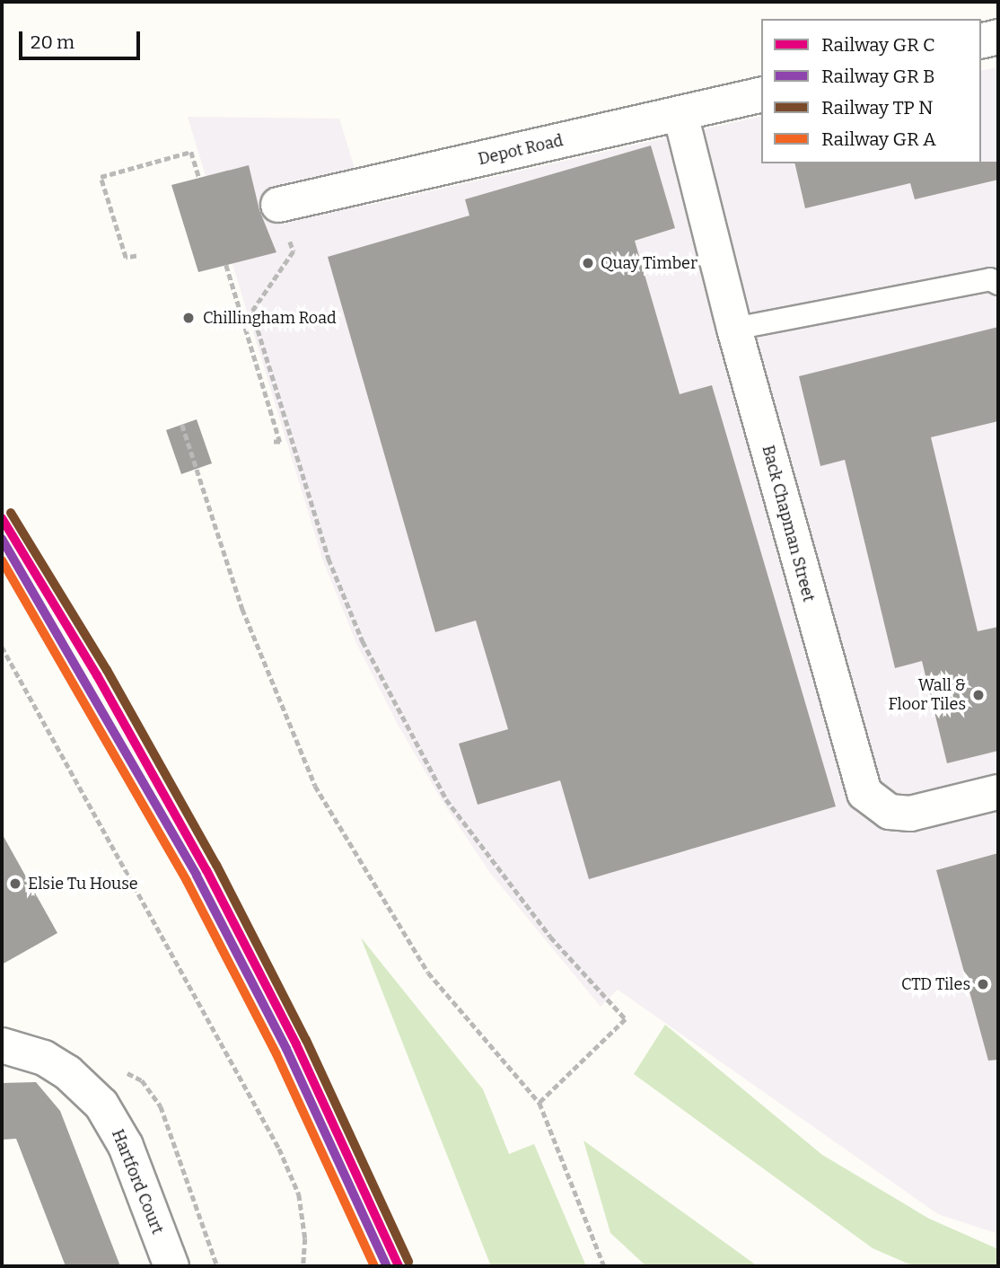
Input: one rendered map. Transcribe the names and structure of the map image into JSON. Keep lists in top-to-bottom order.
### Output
{
  "streets": {
    "street": ["Depot Road", "Back Chapman Street", "Hartford Court"]
  },
  "crossings": [
    ["Depot Road", "Back Chapman Street"]
  ],
  "places": [
    "Quay Timber",
    "Chillingham Road",
    "Wall & Floor Tiles",
    "Elsie Tu House",
    "CTD Tiles"
  ],
  "legend": [
    "Railway GR C",
    "Railway GR B",
    "Railway TP N",
    "Railway GR A"
  ],
  "scale_bar": "20 m"
}
